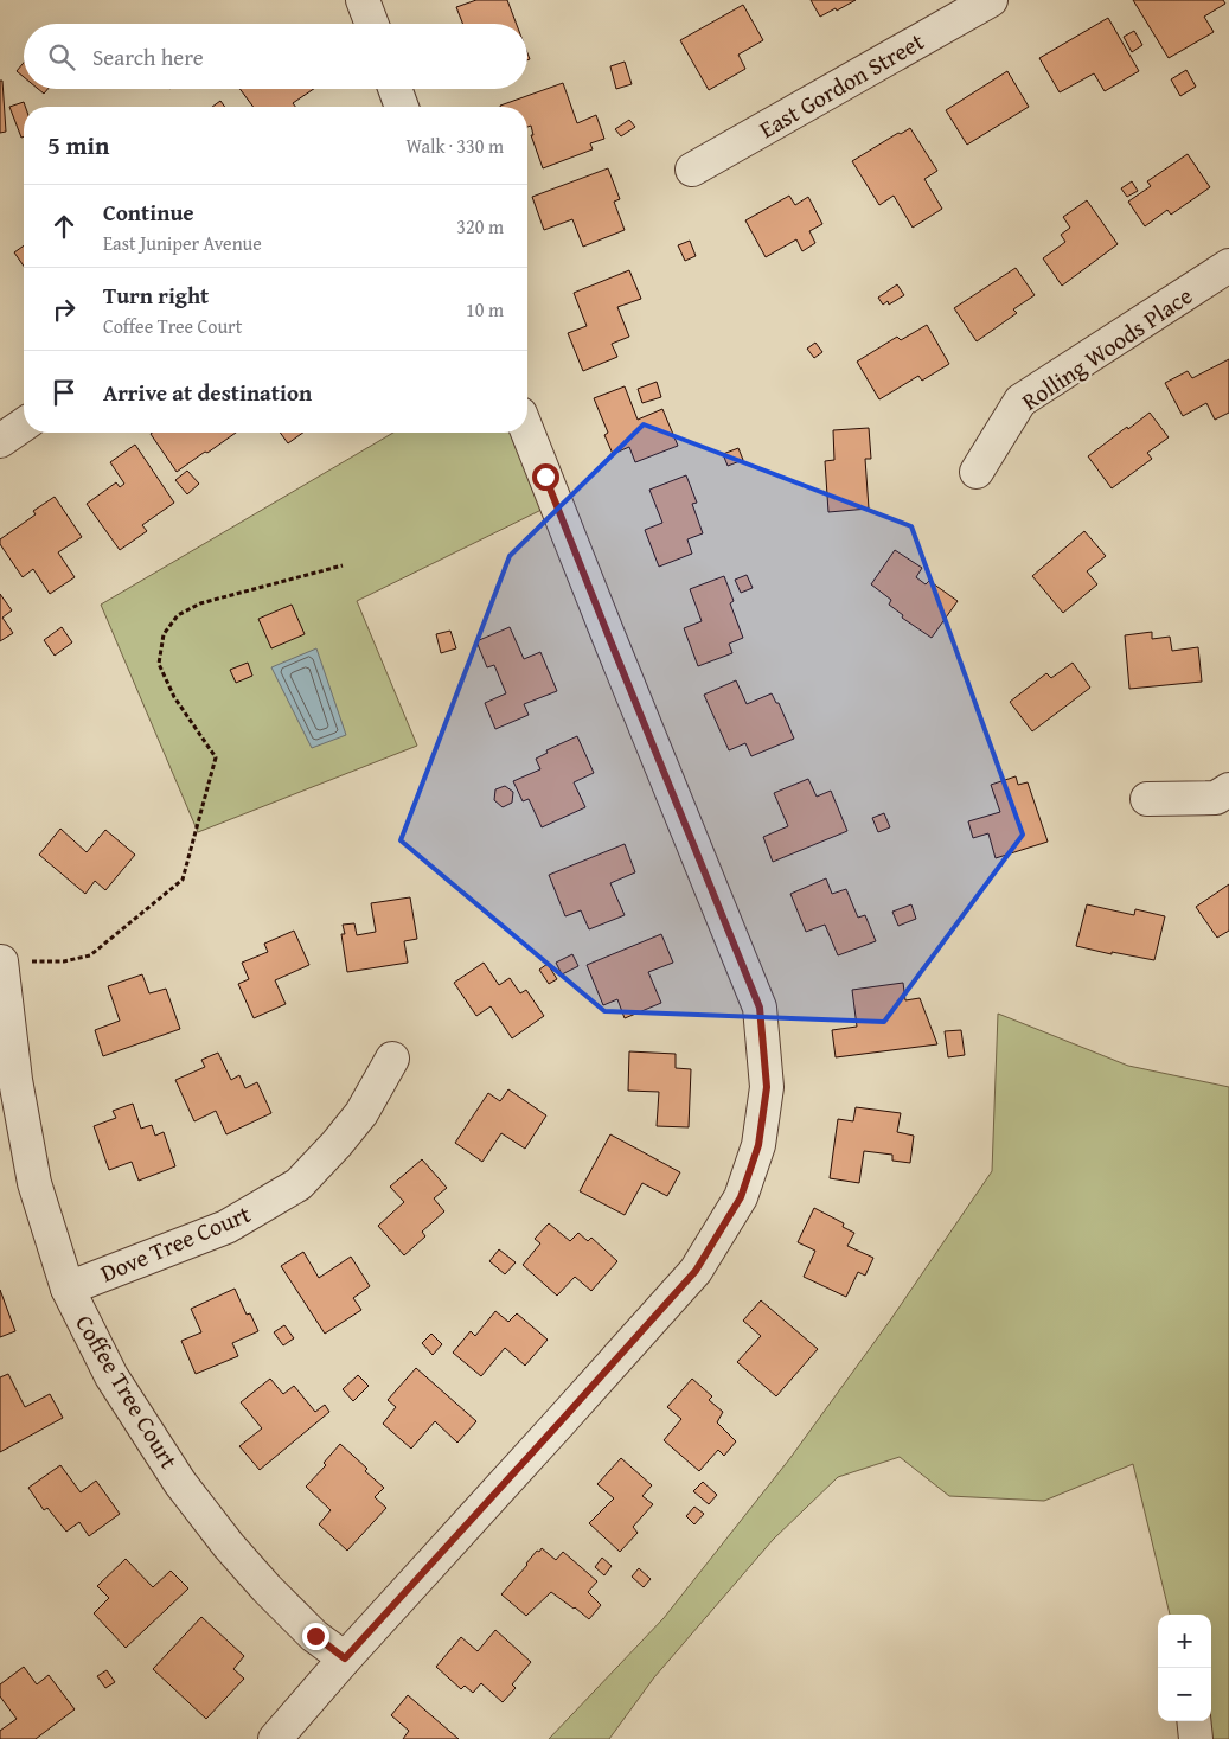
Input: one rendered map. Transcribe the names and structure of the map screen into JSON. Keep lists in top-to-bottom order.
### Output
{
  "streets": {
    "street": [
      "East Gordon Street",
      "Rolling Woods Place",
      "Dove Tree Court",
      "Coffee Tree Court"
    ]
  },
  "crossings": [
    ["Dove Tree Court", "Coffee Tree Court"]
  ],
  "page": {
    "search": "Search here",
    "heading": ["5 min", "Walk · 330 m"],
    "list": [
      ["Continue", "East Juniper Avenue", "320 m"],
      ["Turn right", "Coffee Tree Court", "10 m"],
      "Arrive at destination"
    ],
    "map_buttons": ["+", "−"]
  }
}
